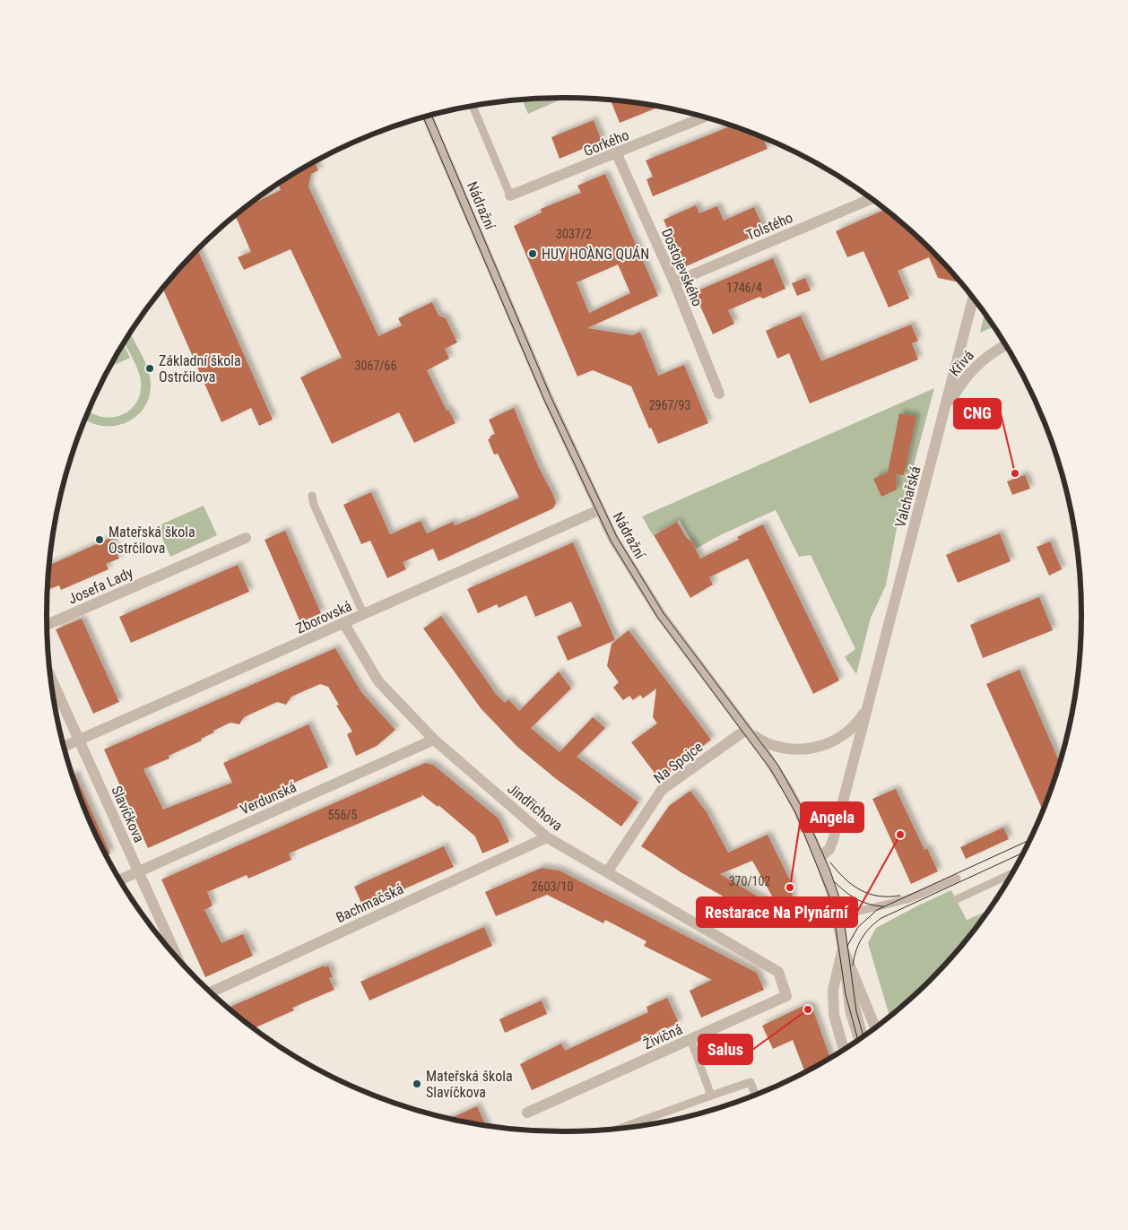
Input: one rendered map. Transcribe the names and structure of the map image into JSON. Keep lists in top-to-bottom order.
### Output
{
  "streets": {
    "street": [
      "Gorkého",
      "Nádražní",
      "Tolstého",
      "Dostojevského",
      "Křivá",
      "Valchařská",
      "Josefa Lady",
      "Zborovská",
      "Na Spojce",
      "Verdunská",
      "Jindřichova",
      "Slavíčkova",
      "Bachmačská",
      "Živičná"
    ]
  },
  "crossings": [
    ["Gorkého", "Dostojevského"],
    ["Nádražní", "Valchařská"],
    ["Nádražní", "Zborovská"],
    ["Nádražní", "Na Spojce"],
    ["Tolstého", "Dostojevského"],
    ["Křivá", "Valchařská"],
    ["Valchařská", "Na Spojce"],
    ["Zborovská", "Jindřichova"],
    ["Zborovská", "Slavíčkova"],
    ["Na Spojce", "Jindřichova"],
    ["Verdunská", "Jindřichova"],
    ["Verdunská", "Slavíčkova"],
    ["Jindřichova", "Bachmačská"],
    ["Jindřichova", "Živičná"]
  ],
  "places": [
    "HUY HOÀNG QUÁN",
    "Základní škola Ostrčilova",
    "CNG",
    "Mateřská škola Ostrčilova",
    "Restarace Na Plynární",
    "Angela",
    "Salus",
    "Mateřská škola Slavíčkova"
  ],
  "house_numbers": [
    "3037/2",
    "1746/4",
    "3067/66",
    "2967/93",
    "556/5",
    "370/102",
    "2603/10"
  ]
}
